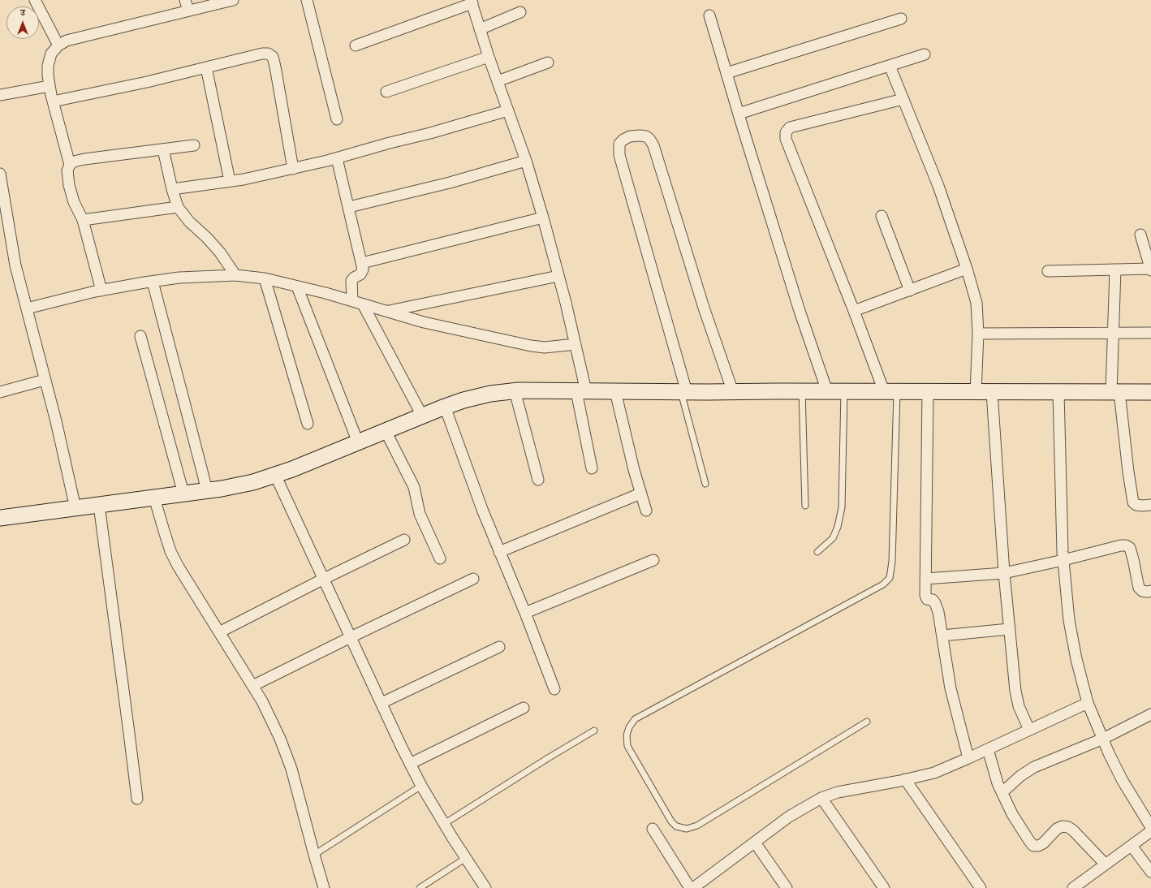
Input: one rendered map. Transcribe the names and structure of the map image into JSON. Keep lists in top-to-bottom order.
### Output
{
  "north": "top"
}
